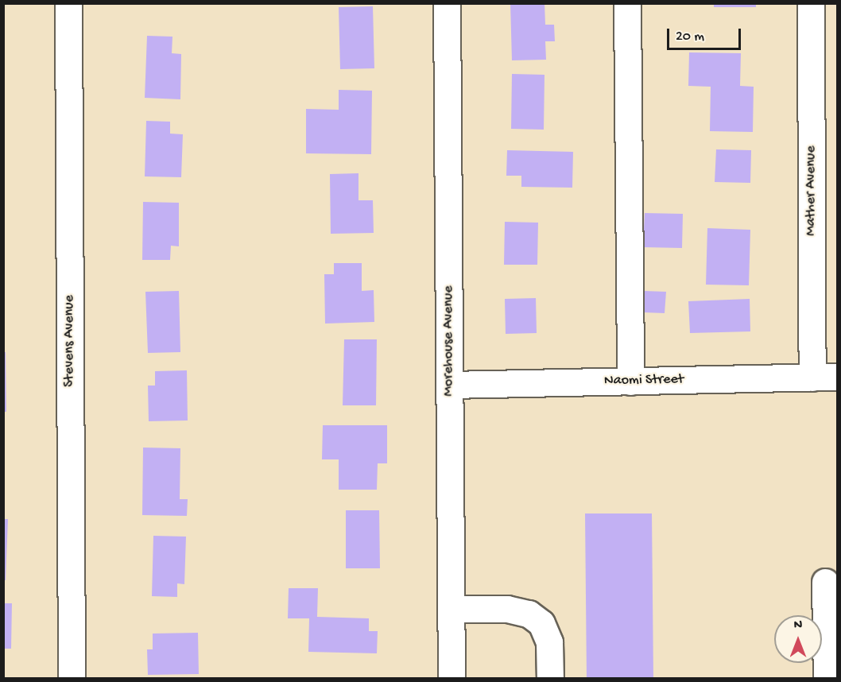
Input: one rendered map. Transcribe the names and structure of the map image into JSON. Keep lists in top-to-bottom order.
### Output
{
  "streets": {
    "street": [
      "Mather Avenue",
      "Stevens Avenue",
      "Morehouse Avenue",
      "Naomi Street"
    ]
  },
  "crossings": [
    ["Mather Avenue", "Naomi Street"],
    ["Morehouse Avenue", "Naomi Street"]
  ],
  "scale_bar": "20 m",
  "north": "top"
}
